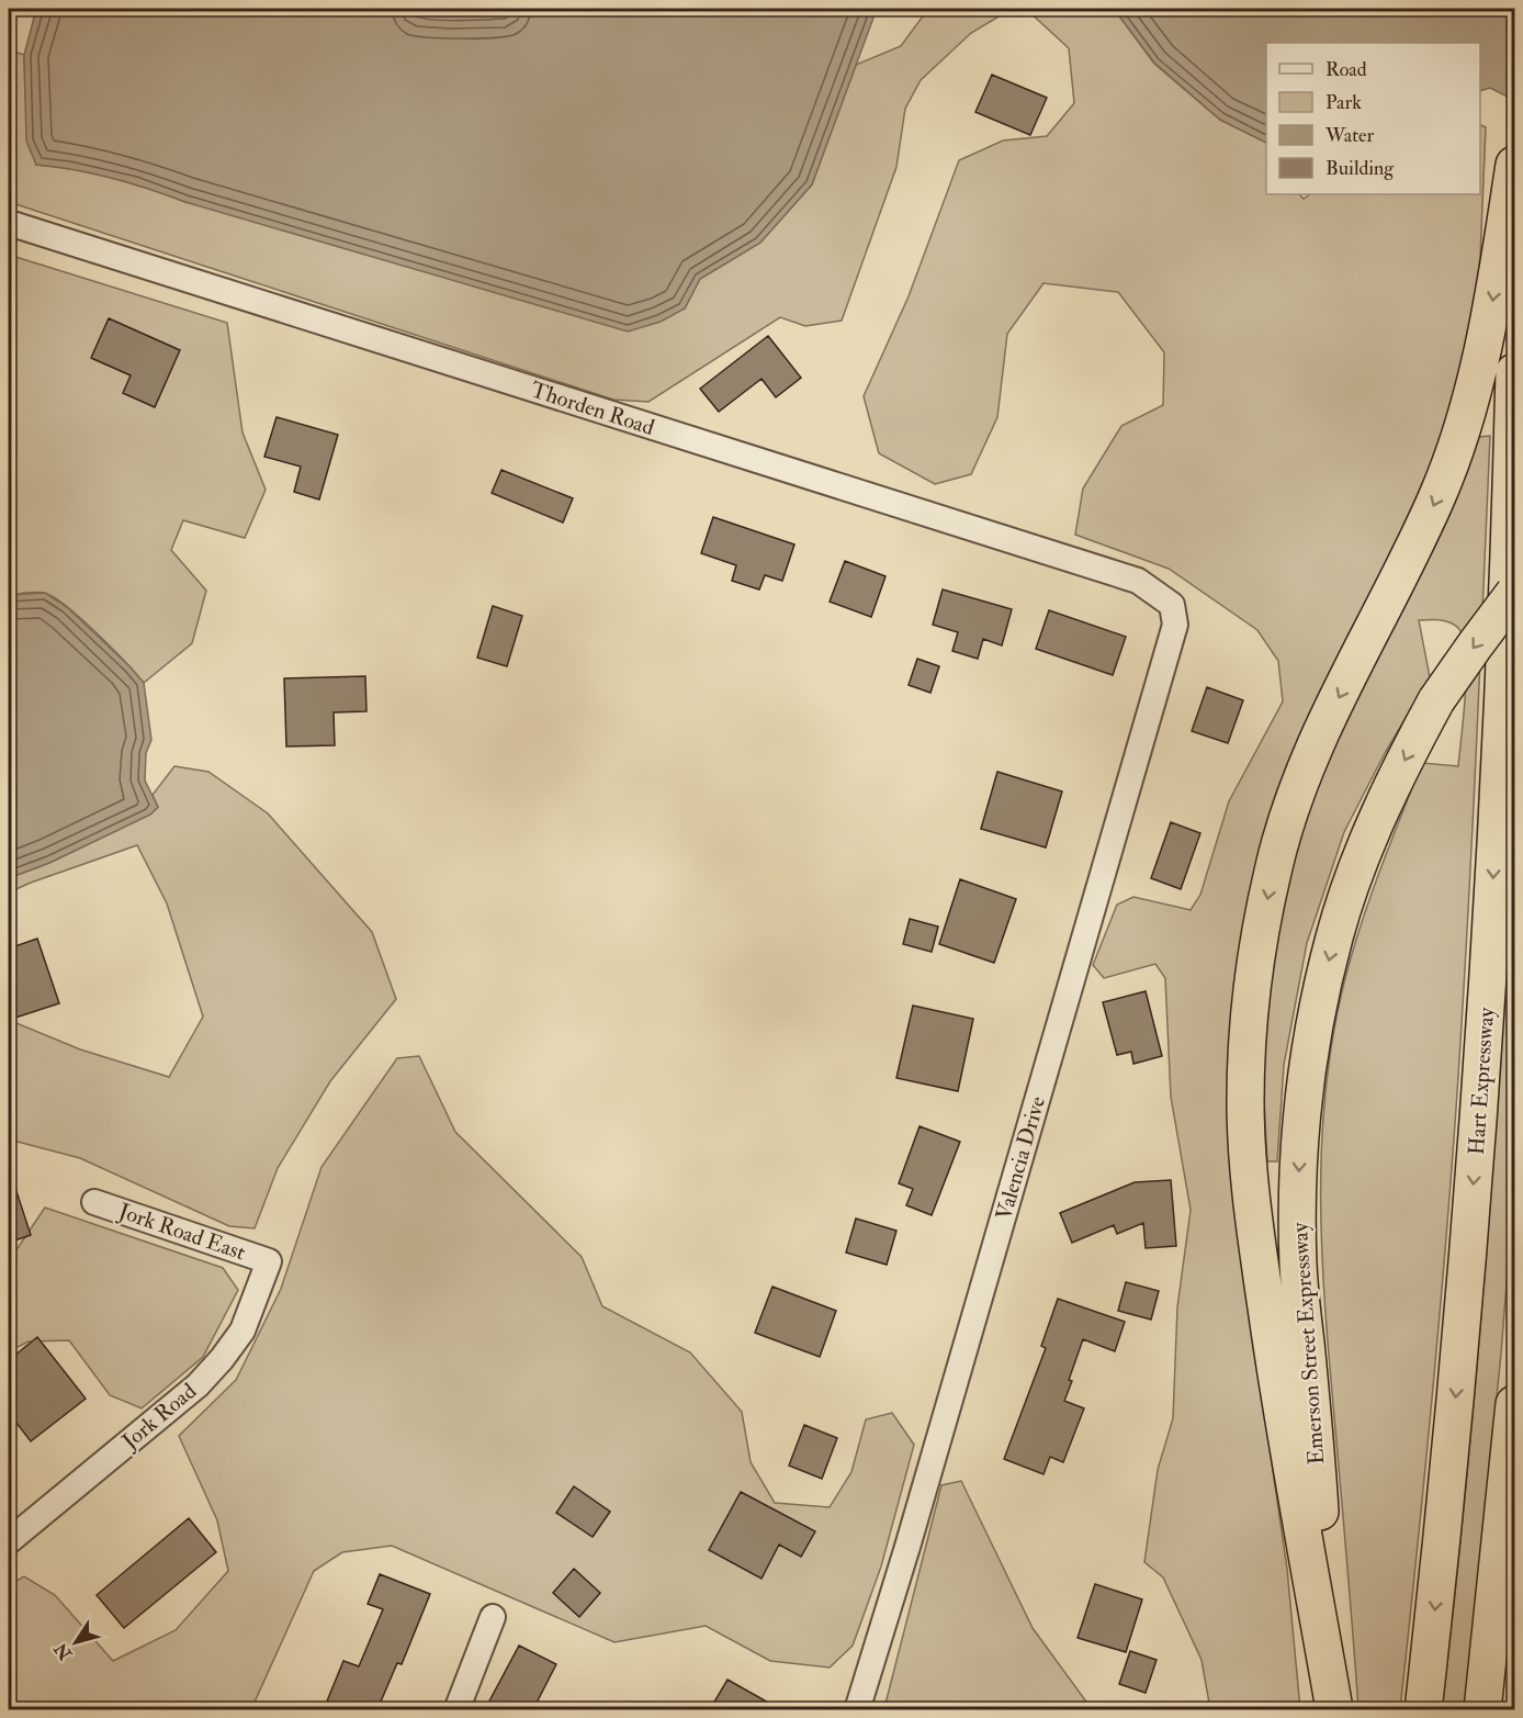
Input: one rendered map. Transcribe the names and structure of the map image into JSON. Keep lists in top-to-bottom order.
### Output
{
  "streets": {
    "highway": ["Hart Expressway", "Emerson Street Expressway"],
    "street": [
      "Thorden Road",
      "Valencia Drive",
      "Jork Road East",
      "Jork Road"
    ]
  },
  "crossings": [
    ["Thorden Road", "Valencia Drive"],
    ["Jork Road East", "Jork Road"]
  ],
  "legend": [
    "Road",
    "Park",
    "Water",
    "Building"
  ],
  "north": "bottom left"
}
